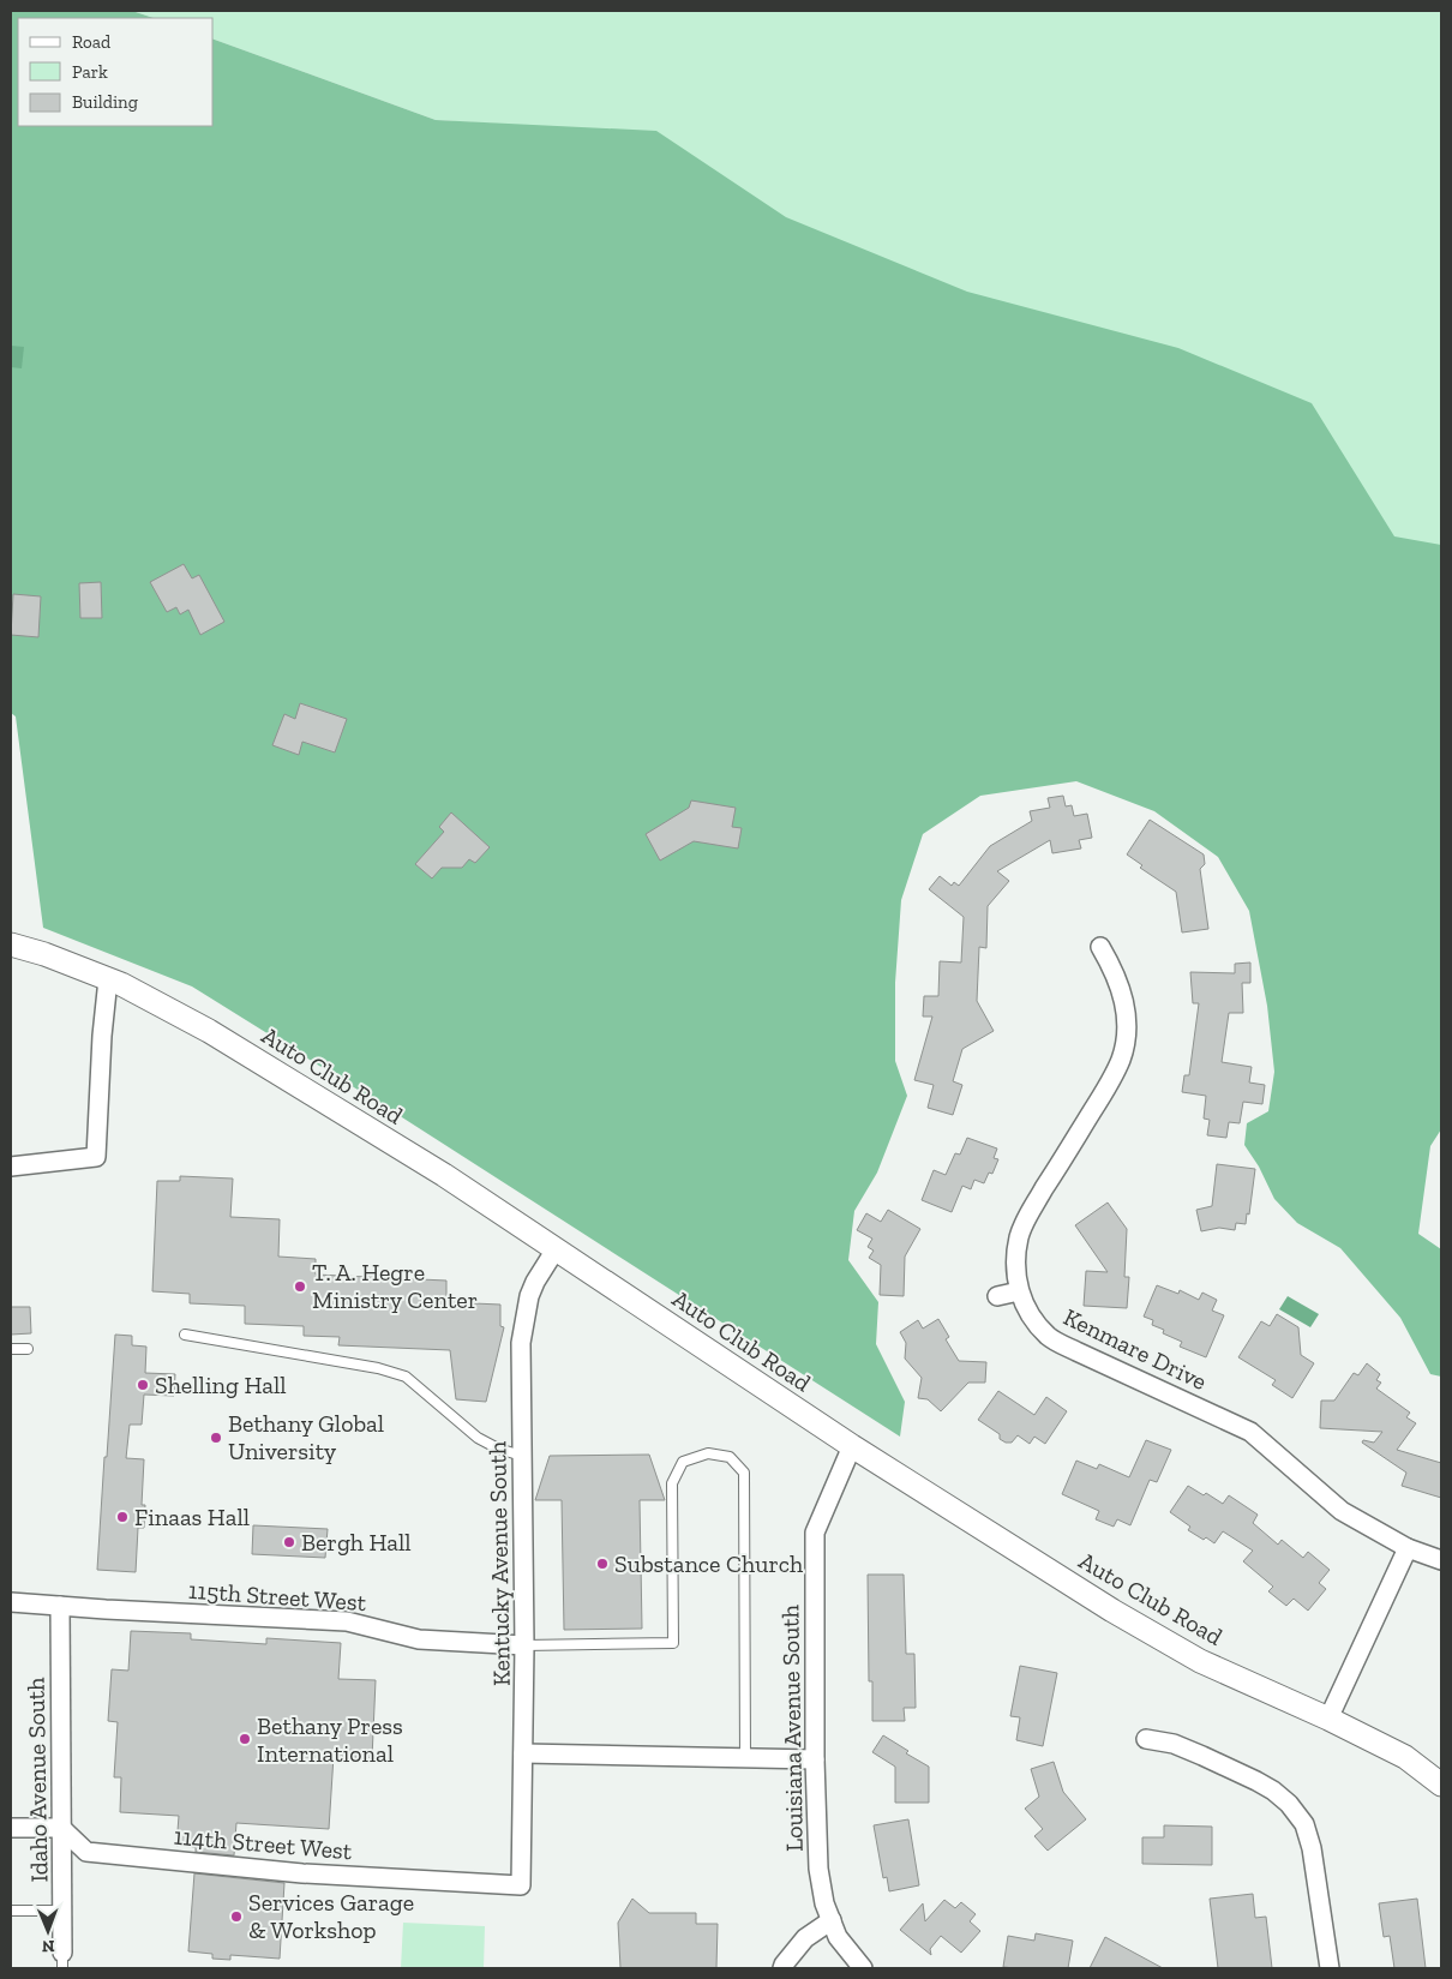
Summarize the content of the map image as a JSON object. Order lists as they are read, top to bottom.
{
  "streets": {
    "street": [
      "Auto Club Road",
      "Kenmare Drive",
      "Kentucky Avenue South",
      "115th Street West",
      "Louisiana Avenue South",
      "Idaho Avenue South",
      "114th Street West"
    ]
  },
  "crossings": [
    ["Auto Club Road", "Kentucky Avenue South"],
    ["Auto Club Road", "Louisiana Avenue South"],
    ["Kentucky Avenue South", "115th Street West"],
    ["Kentucky Avenue South", "114th Street West"],
    ["115th Street West", "Idaho Avenue South"],
    ["Idaho Avenue South", "114th Street West"]
  ],
  "places": [
    "T. A. Hegre Ministry Center",
    "Shelling Hall",
    "Bethany Global University",
    "Finaas Hall",
    "Bergh Hall",
    "Substance Church",
    "Bethany Press International",
    "Services Garage & Workshop"
  ],
  "legend": ["Road", "Park", "Building"],
  "north": "bottom"
}
